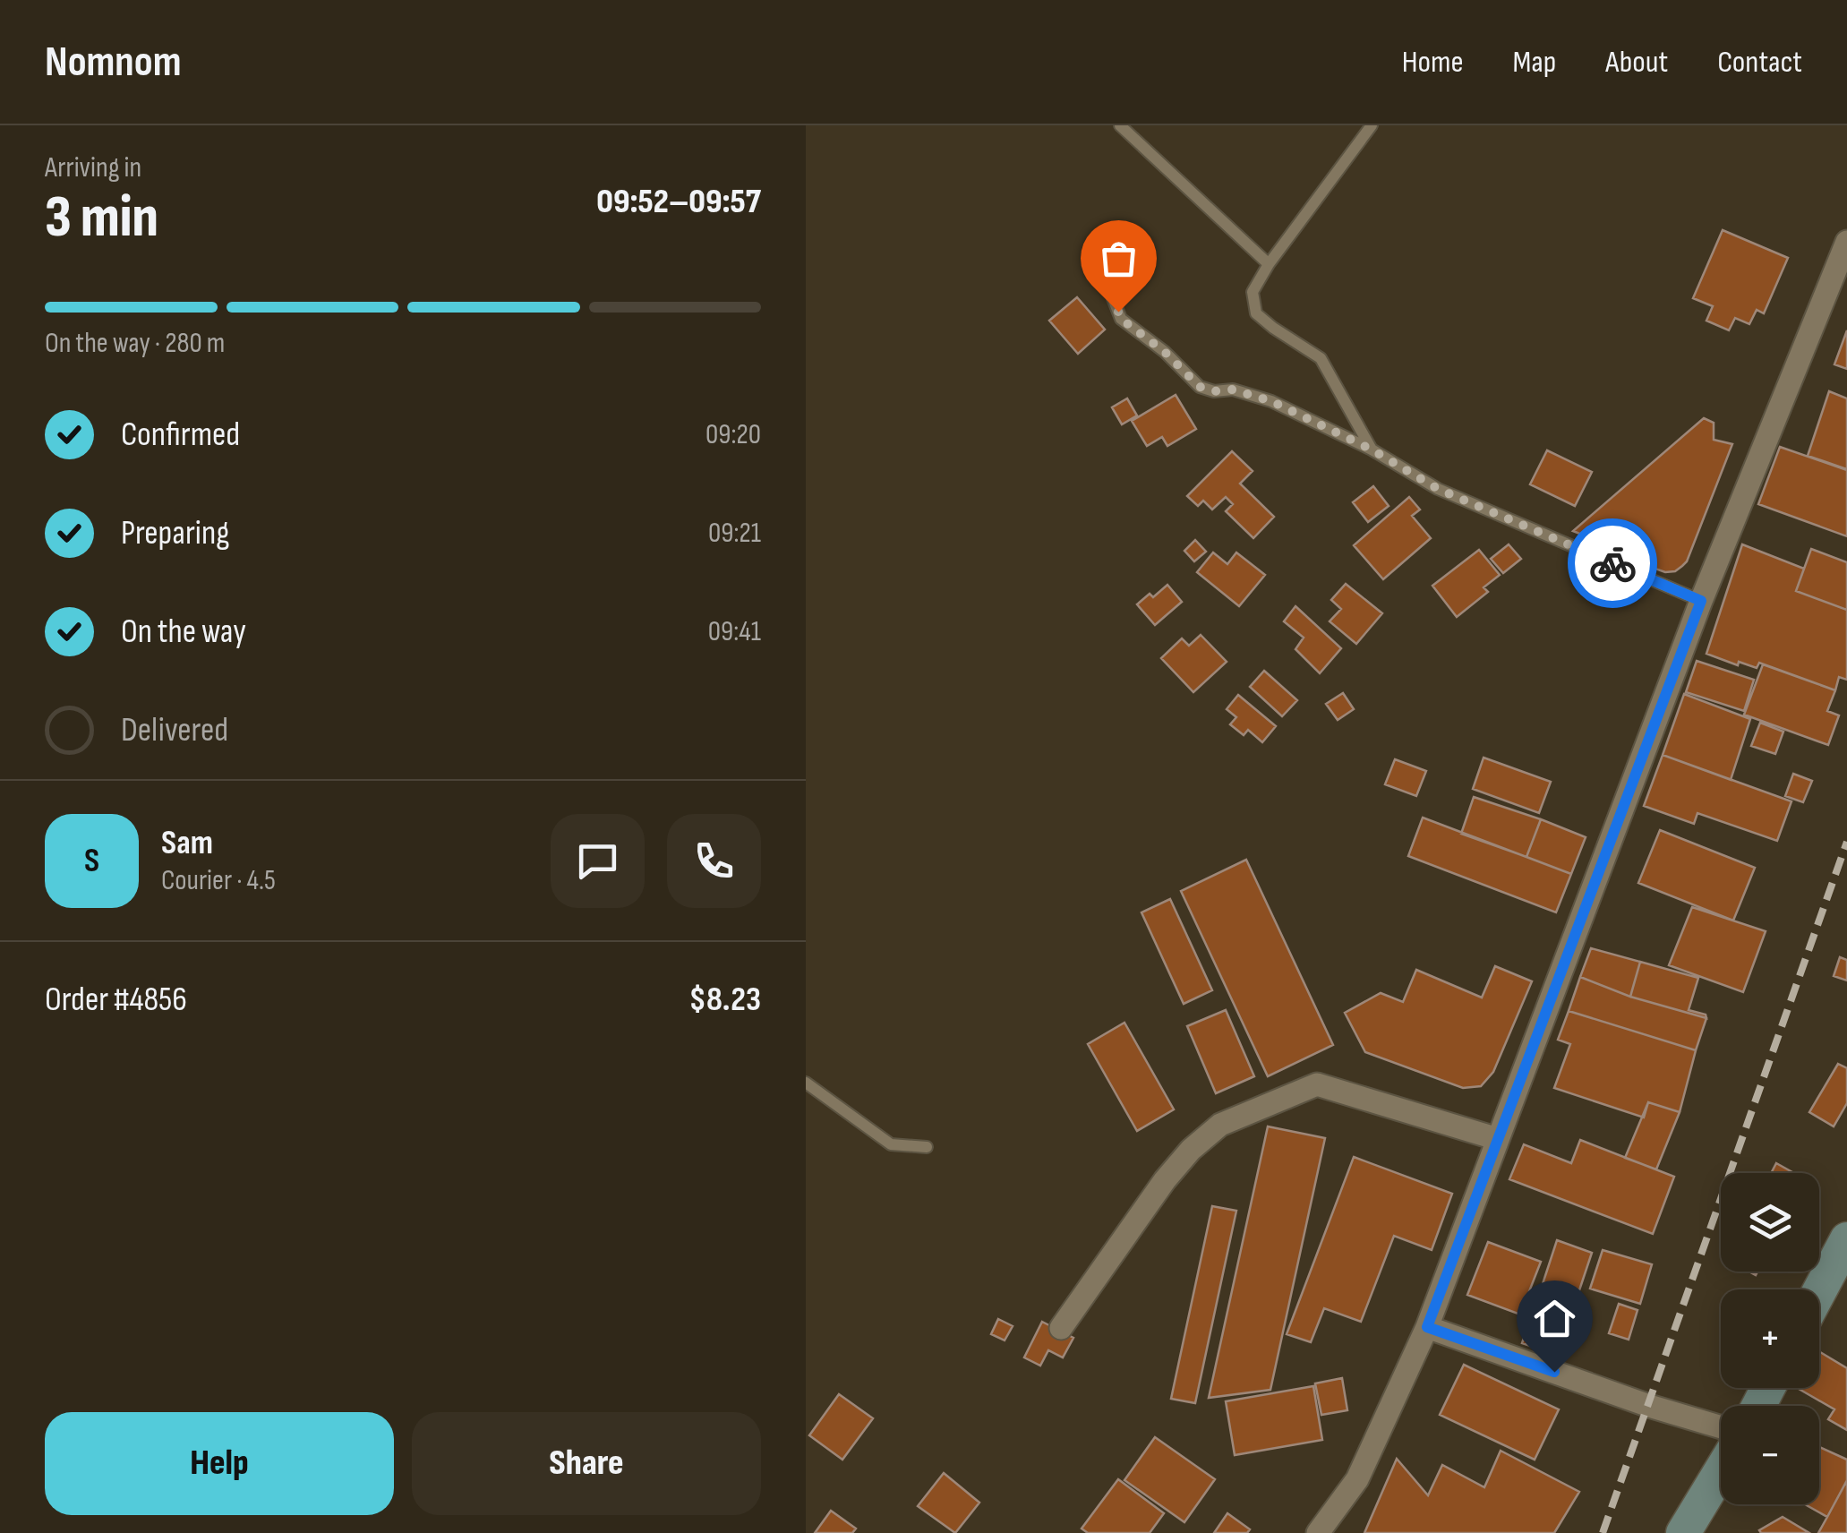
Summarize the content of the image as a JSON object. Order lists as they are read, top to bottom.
{
  "page": {
    "header": "Nomnom",
    "nav": [
      "Home",
      "Map",
      "About",
      "Contact"
    ],
    "heading": ["3 min", "Arriving in", "09:52–09:57"],
    "panel": [
      "Sam",
      "Courier · 4.5",
      "Order #4856",
      "$8.23"
    ],
    "bar": "On the way · 280 m",
    "list": [
      ["Confirmed", "09:20"],
      ["Preparing", "09:21"],
      ["On the way", "09:41"],
      "Delivered"
    ],
    "round": "S",
    "map_buttons": ["+", "−"],
    "buttons": ["Help", "Share"]
  }
}
